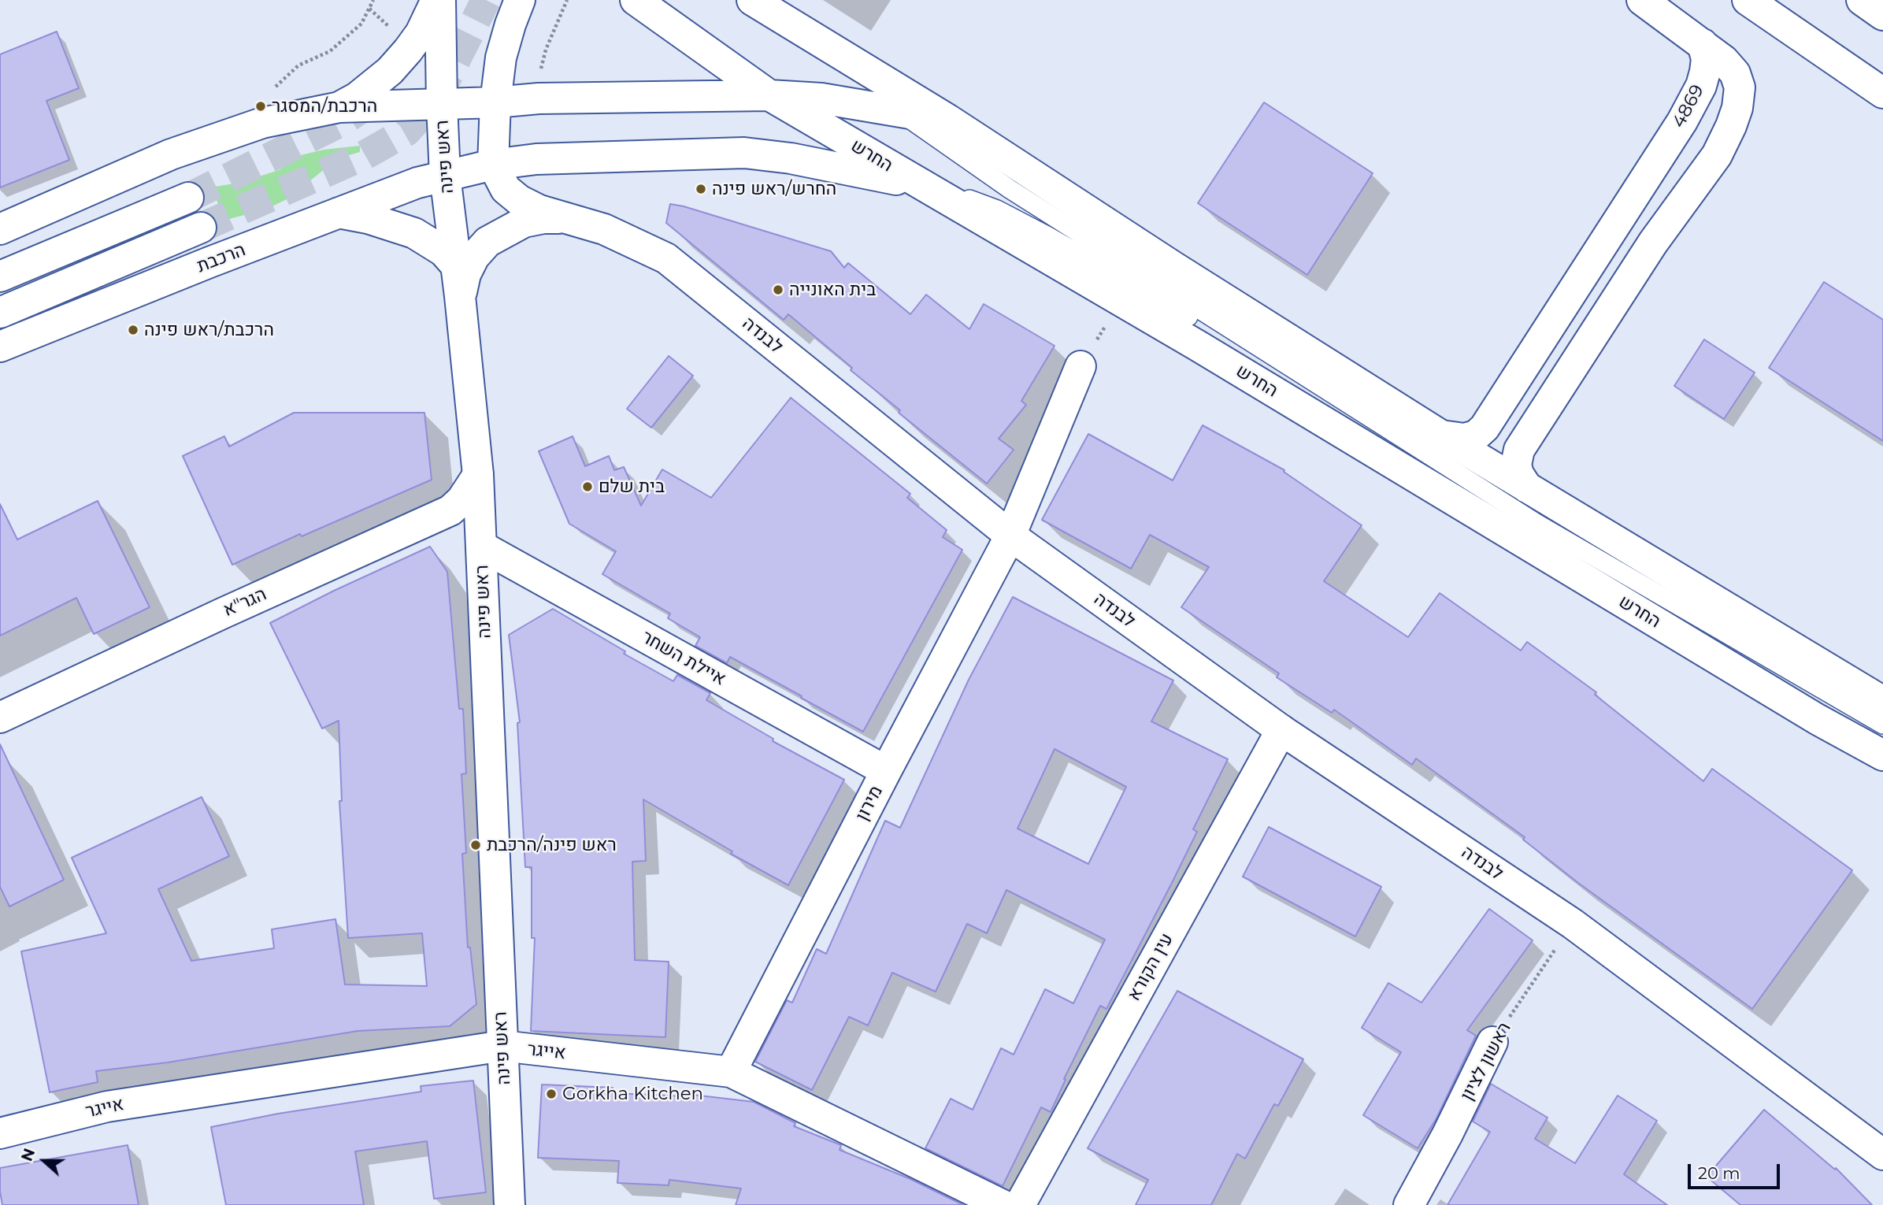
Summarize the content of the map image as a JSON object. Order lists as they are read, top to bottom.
{
  "streets": {
    "main road": [
      "4869",
      "החרש",
      "ראש פינה",
      "הרכבת",
      "לבנדה",
      "הגר\"א",
      "איילת השחר",
      "מירון",
      "עין הקורא",
      "אייגר",
      "ראשון לציון"
    ]
  },
  "crossings": [
    ["החרש", "הרכבת"],
    ["ראש פינה", "הרכבת"],
    ["ראש פינה", "הגר\"א"],
    ["ראש פינה", "איילת השחר"],
    ["ראש פינה", "אייגר"],
    ["הרכבת", "לבנדה"],
    ["לבנדה", "מירון"],
    ["לבנדה", "עין הקורא"],
    ["לבנדה", "ראשון לציון"],
    ["איילת השחר", "מירון"],
    ["מירון", "אייגר"]
  ],
  "places": [
    "הרכבת/המסגר",
    "החרש/ראש פינה",
    "בית האונייה",
    "הרכבת/ראש פינה",
    "בית שלם",
    "ראש פינה/הרכבת",
    "Gorkha Kitchen"
  ],
  "scale_bar": "20 m",
  "north": "left"
}
